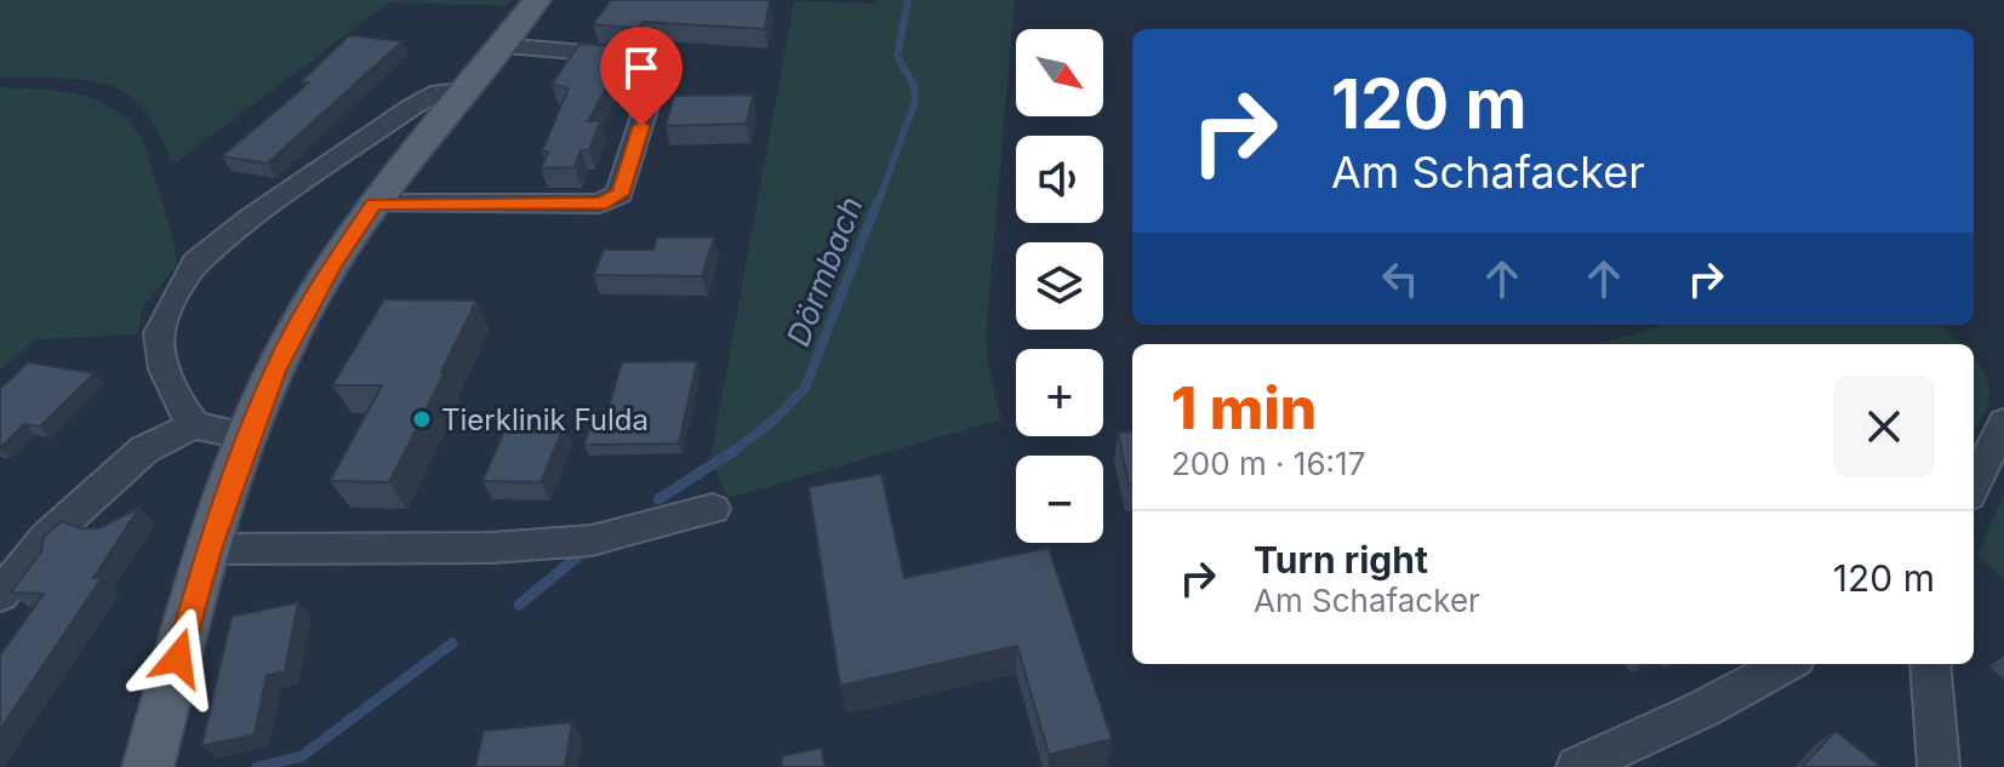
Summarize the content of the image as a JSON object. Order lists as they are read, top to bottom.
{
  "water": ["Dörmbach"],
  "places": ["Tierklinik Fulda"],
  "north": "bottom right",
  "page": {
    "map_buttons": ["+", "−"],
    "turn": ["120 m", "Am Schafacker"],
    "heading": ["1 min", "200 m · 16:17"],
    "list": [
      {
        "name": "Turn right",
        "note": "Am Schafacker",
        "value": "120 m"
      }
    ]
  }
}
